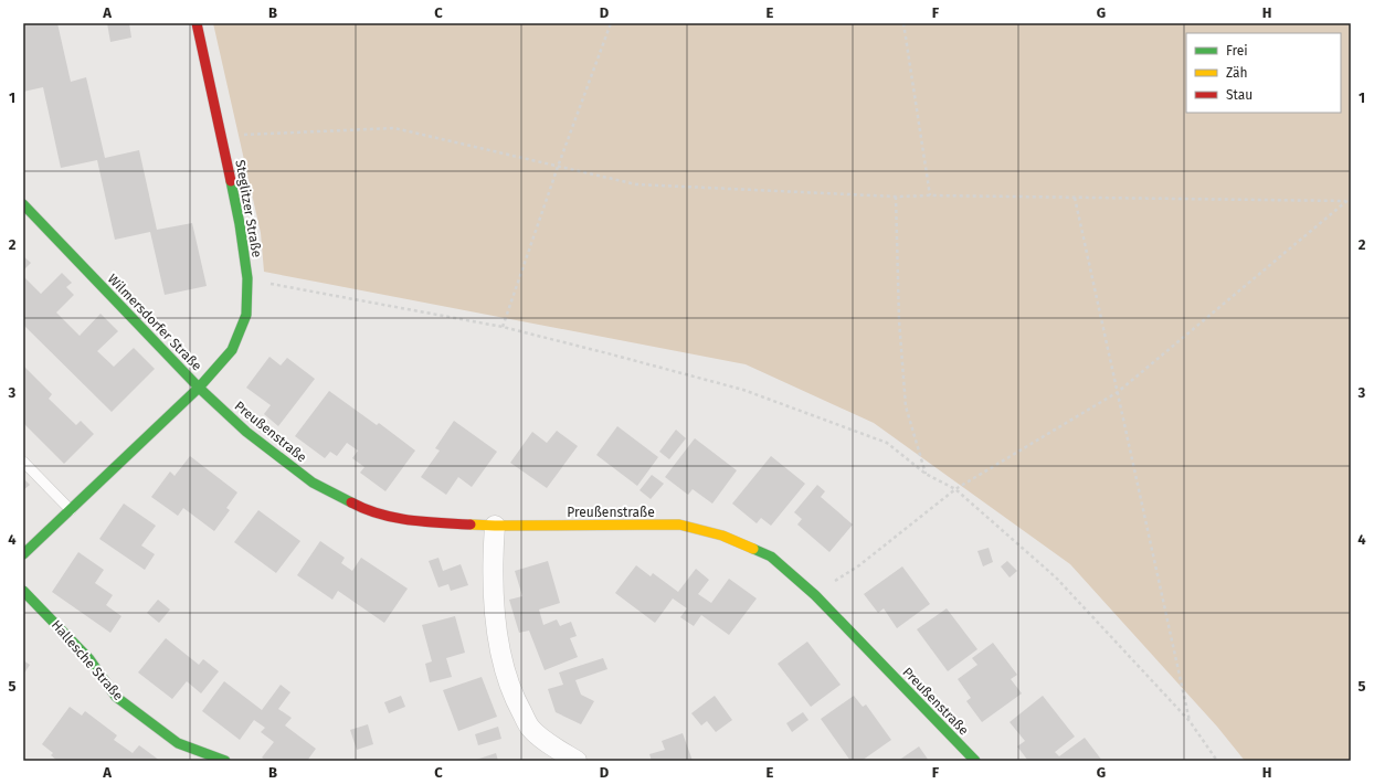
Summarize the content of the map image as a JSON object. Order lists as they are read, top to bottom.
{
  "streets": {
    "street": [
      "Steglitzer Straße",
      "Wilmersdorfer Straße",
      "Preußenstraße",
      "Hallesche Straße"
    ]
  },
  "crossings": [
    ["Steglitzer Straße", "Wilmersdorfer Straße"],
    ["Steglitzer Straße", "Preußenstraße"],
    ["Wilmersdorfer Straße", "Preußenstraße"]
  ],
  "legend": ["Frei", "Zäh", "Stau"],
  "grid": {
    "columns": [
      "A",
      "B",
      "C",
      "D",
      "E",
      "F",
      "G",
      "H"
    ],
    "rows": [
      "1",
      "2",
      "3",
      "4",
      "5"
    ]
  }
}
